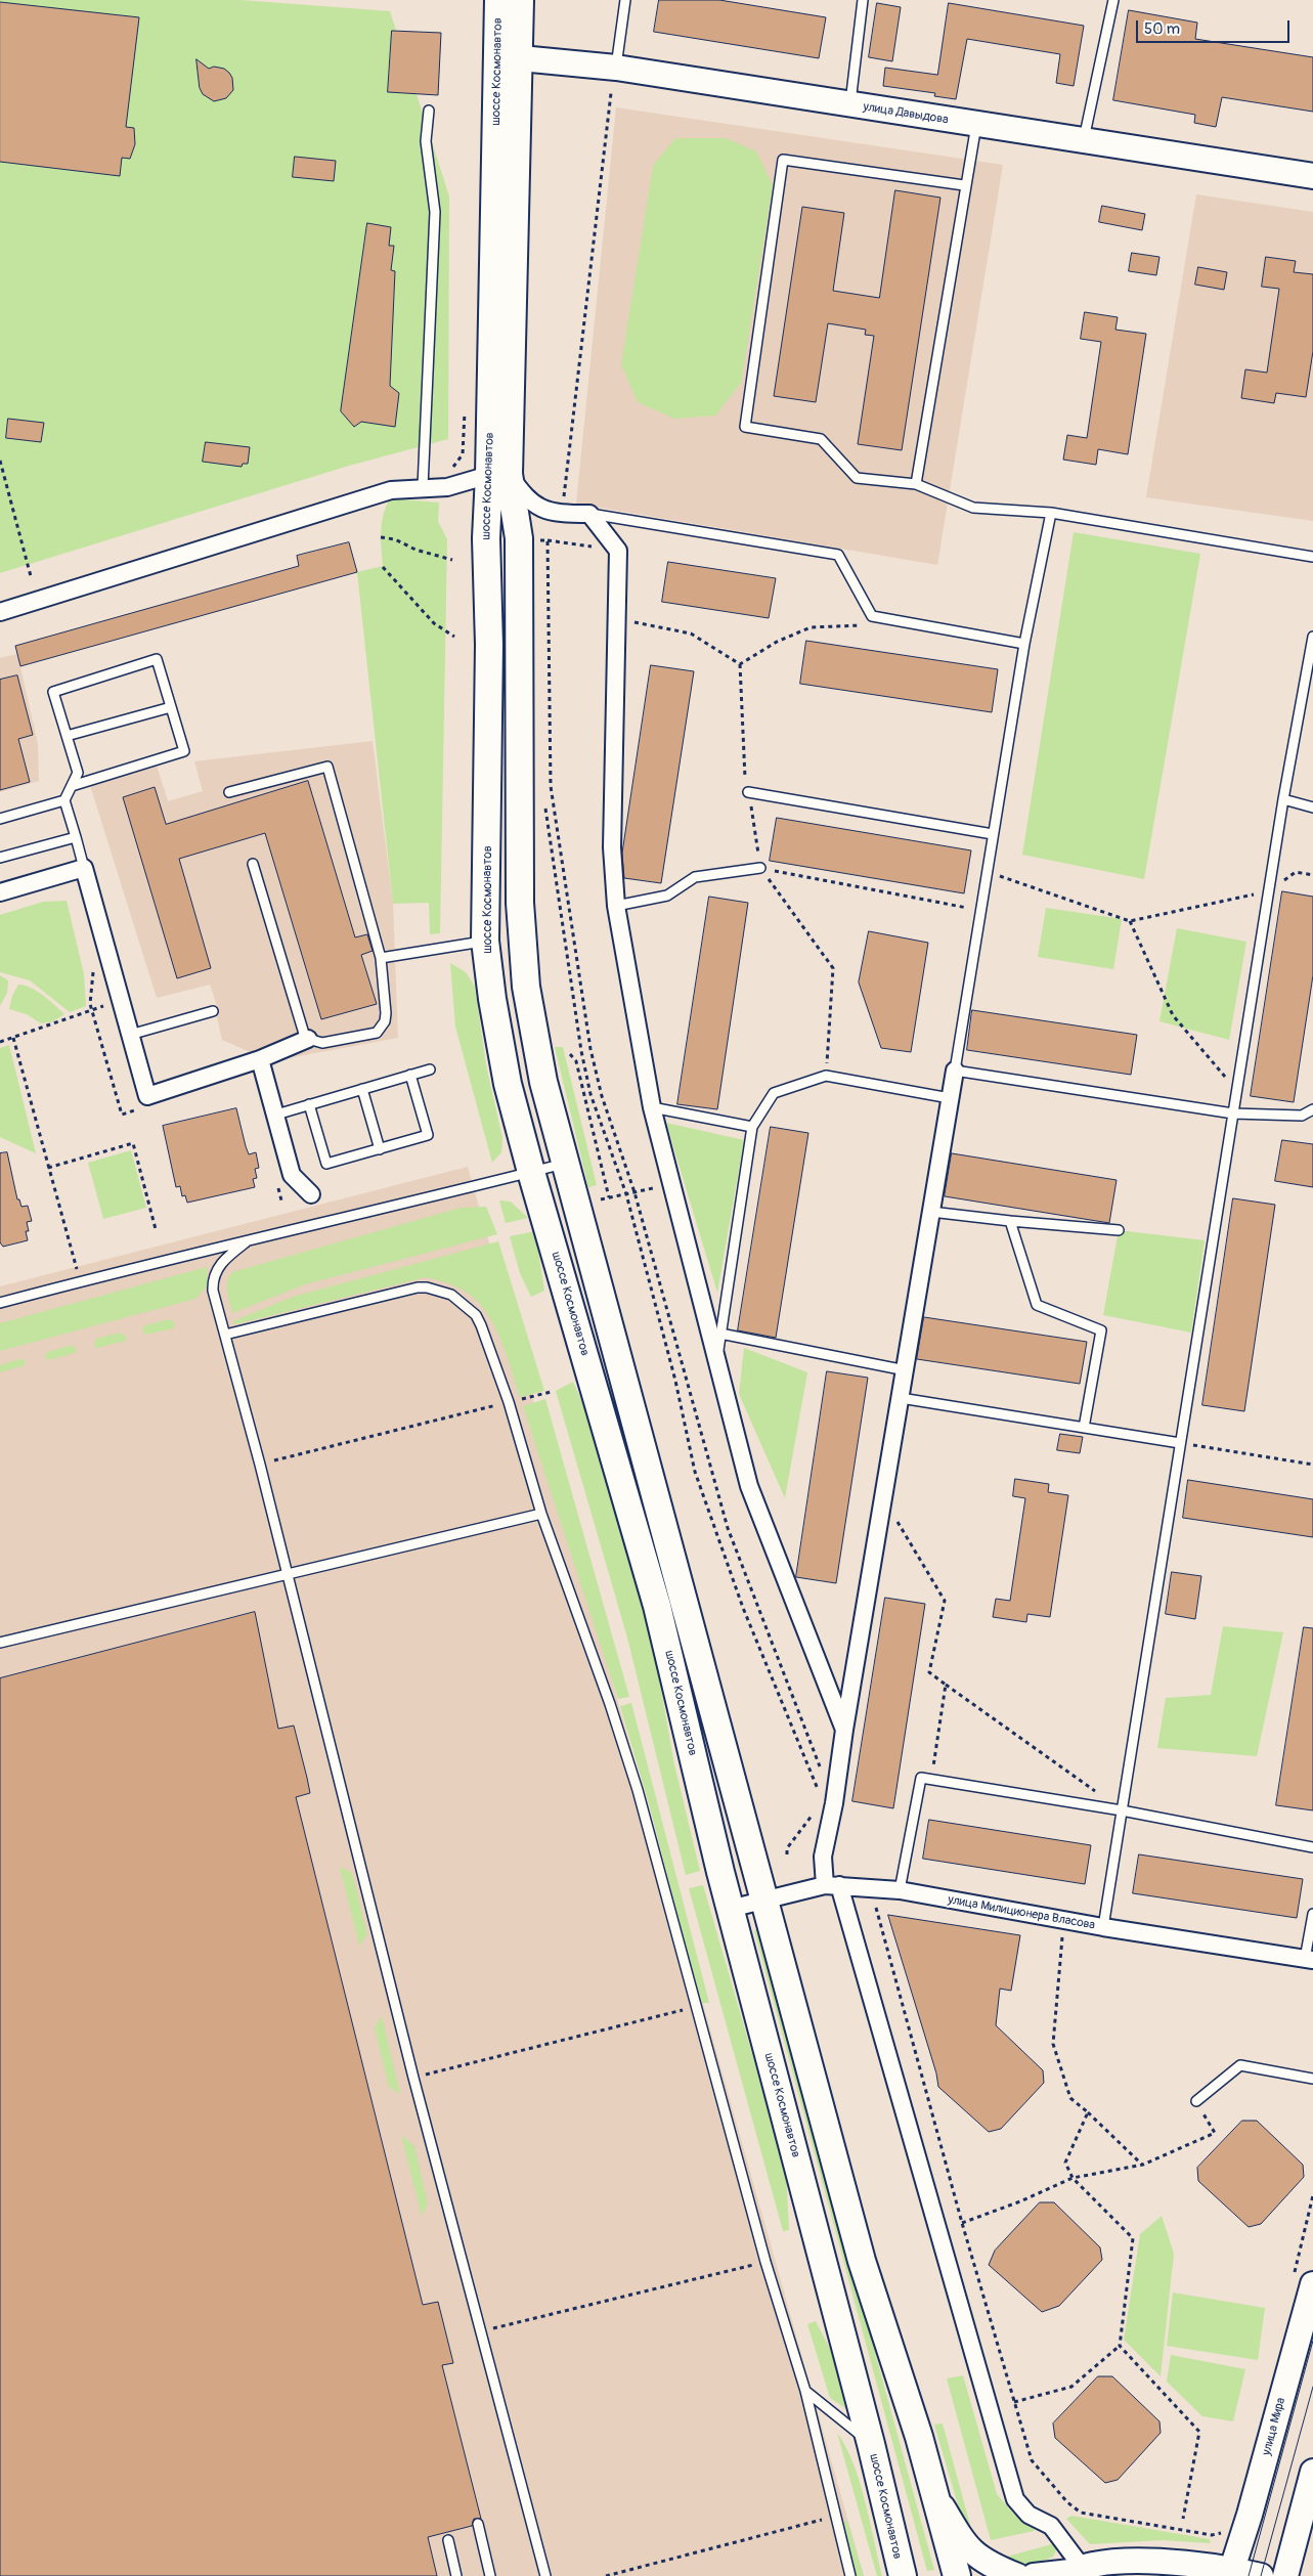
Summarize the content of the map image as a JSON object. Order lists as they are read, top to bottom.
{
  "streets": {
    "main road": ["шоссе Космонавтов"],
    "street": ["улица Давыдова", "улица Милиционера Власова", "улица Мира"]
  },
  "crossings": [
    ["шоссе Космонавтов", "улица Давыдова"],
    ["шоссе Космонавтов", "улица Милиционера Власова"]
  ],
  "scale_bar": "50 m"
}
